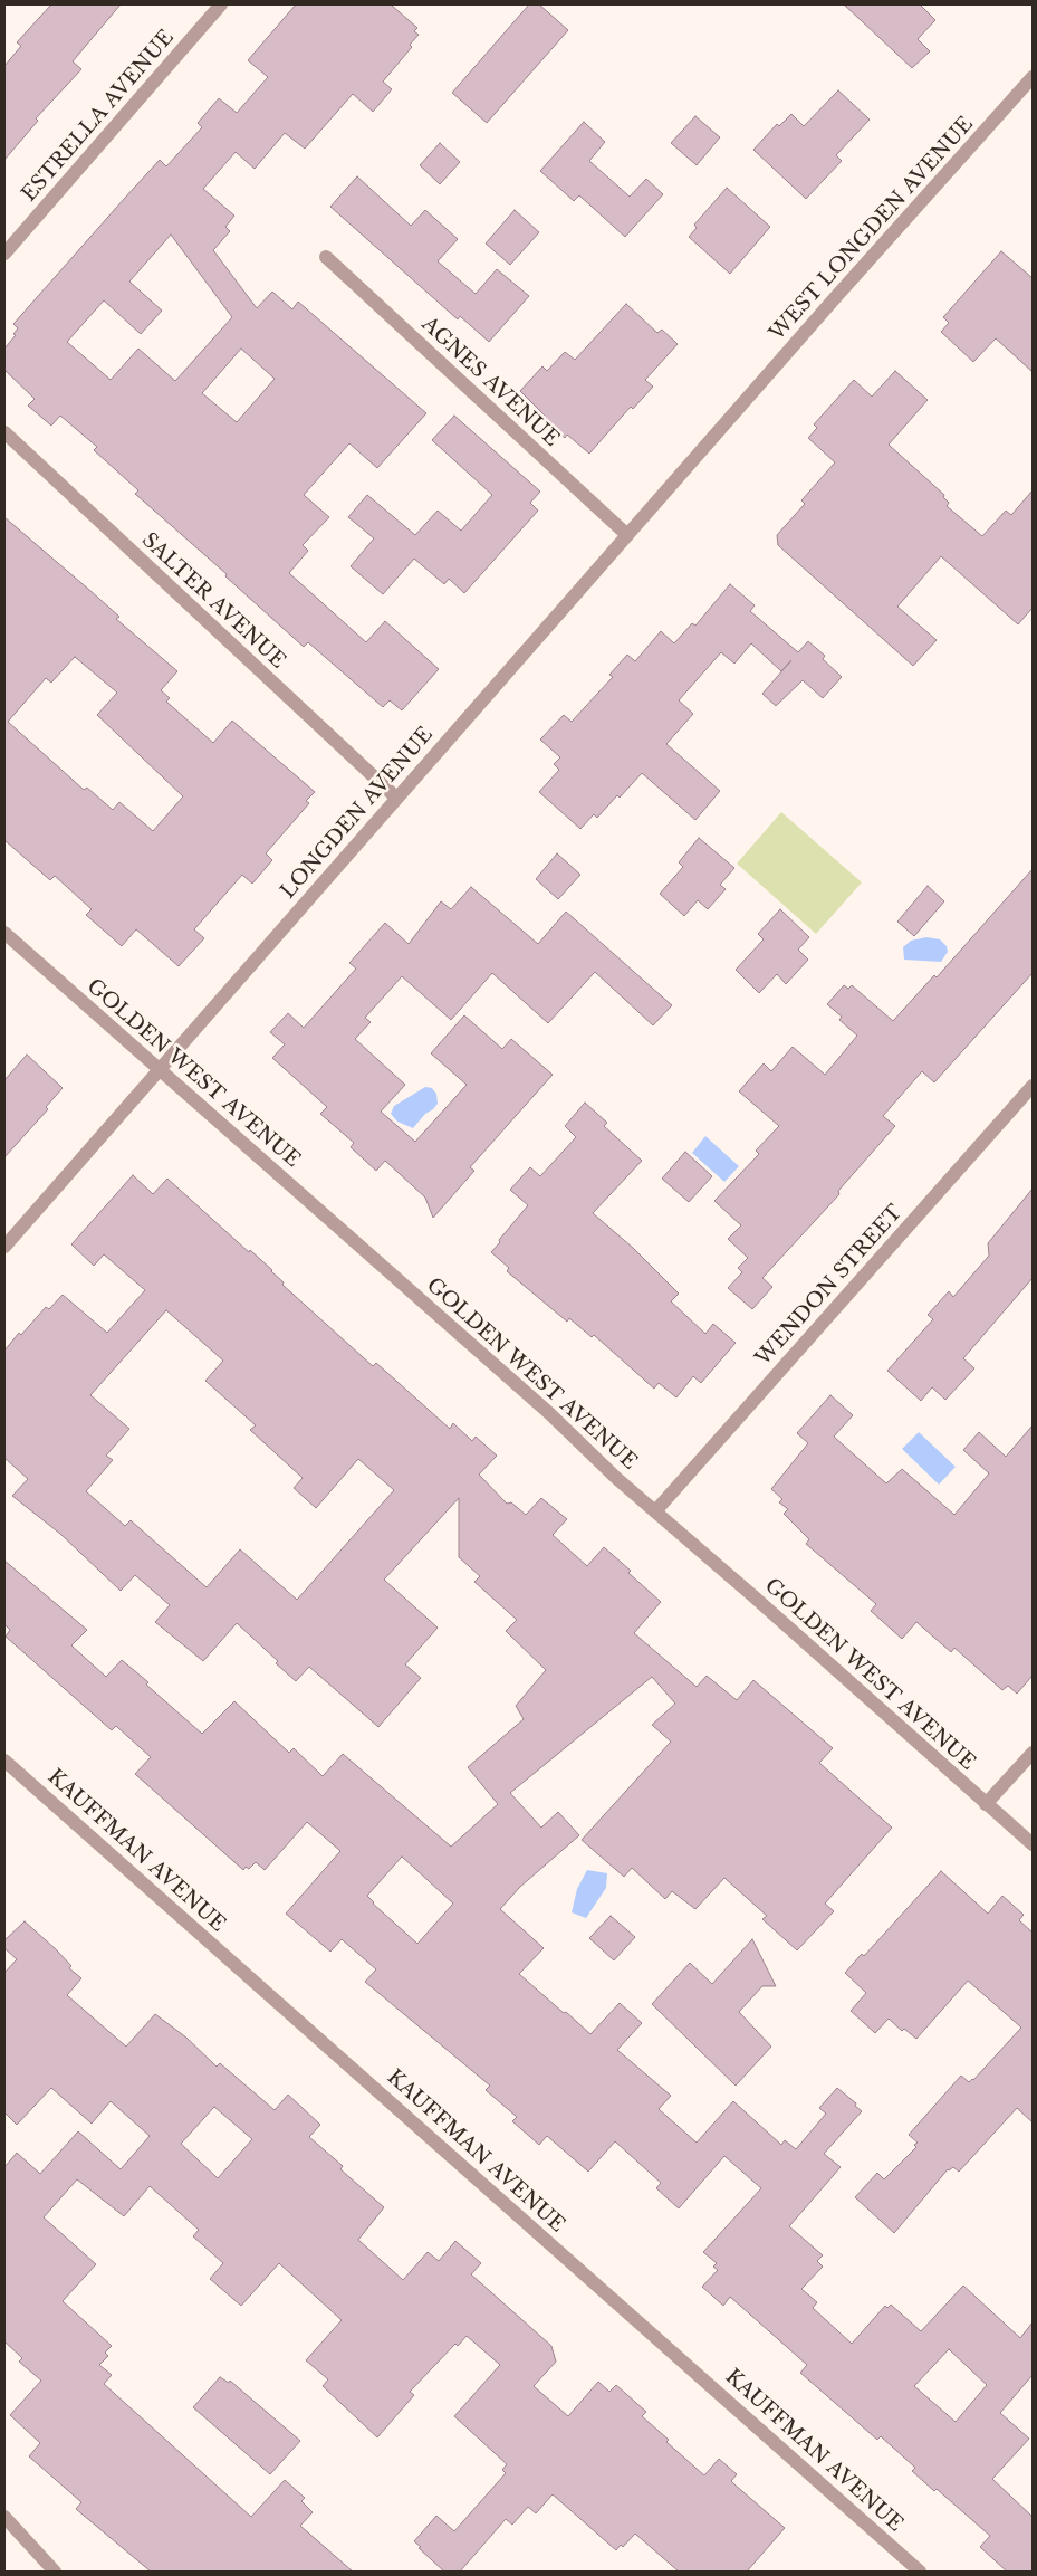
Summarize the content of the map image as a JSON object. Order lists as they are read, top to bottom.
{
  "streets": {
    "street": [
      "ESTRELLA AVENUE",
      "WEST LONGDEN AVENUE",
      "AGNES AVENUE",
      "SALTER AVENUE",
      "LONGDEN AVENUE",
      "GOLDEN WEST AVENUE",
      "WENDON STREET",
      "KAUFFMAN AVENUE"
    ]
  },
  "crossings": [
    ["WEST LONGDEN AVENUE", "LONGDEN AVENUE"],
    ["AGNES AVENUE", "LONGDEN AVENUE"],
    ["SALTER AVENUE", "LONGDEN AVENUE"],
    ["LONGDEN AVENUE", "GOLDEN WEST AVENUE"],
    ["GOLDEN WEST AVENUE", "WENDON STREET"]
  ]
}
